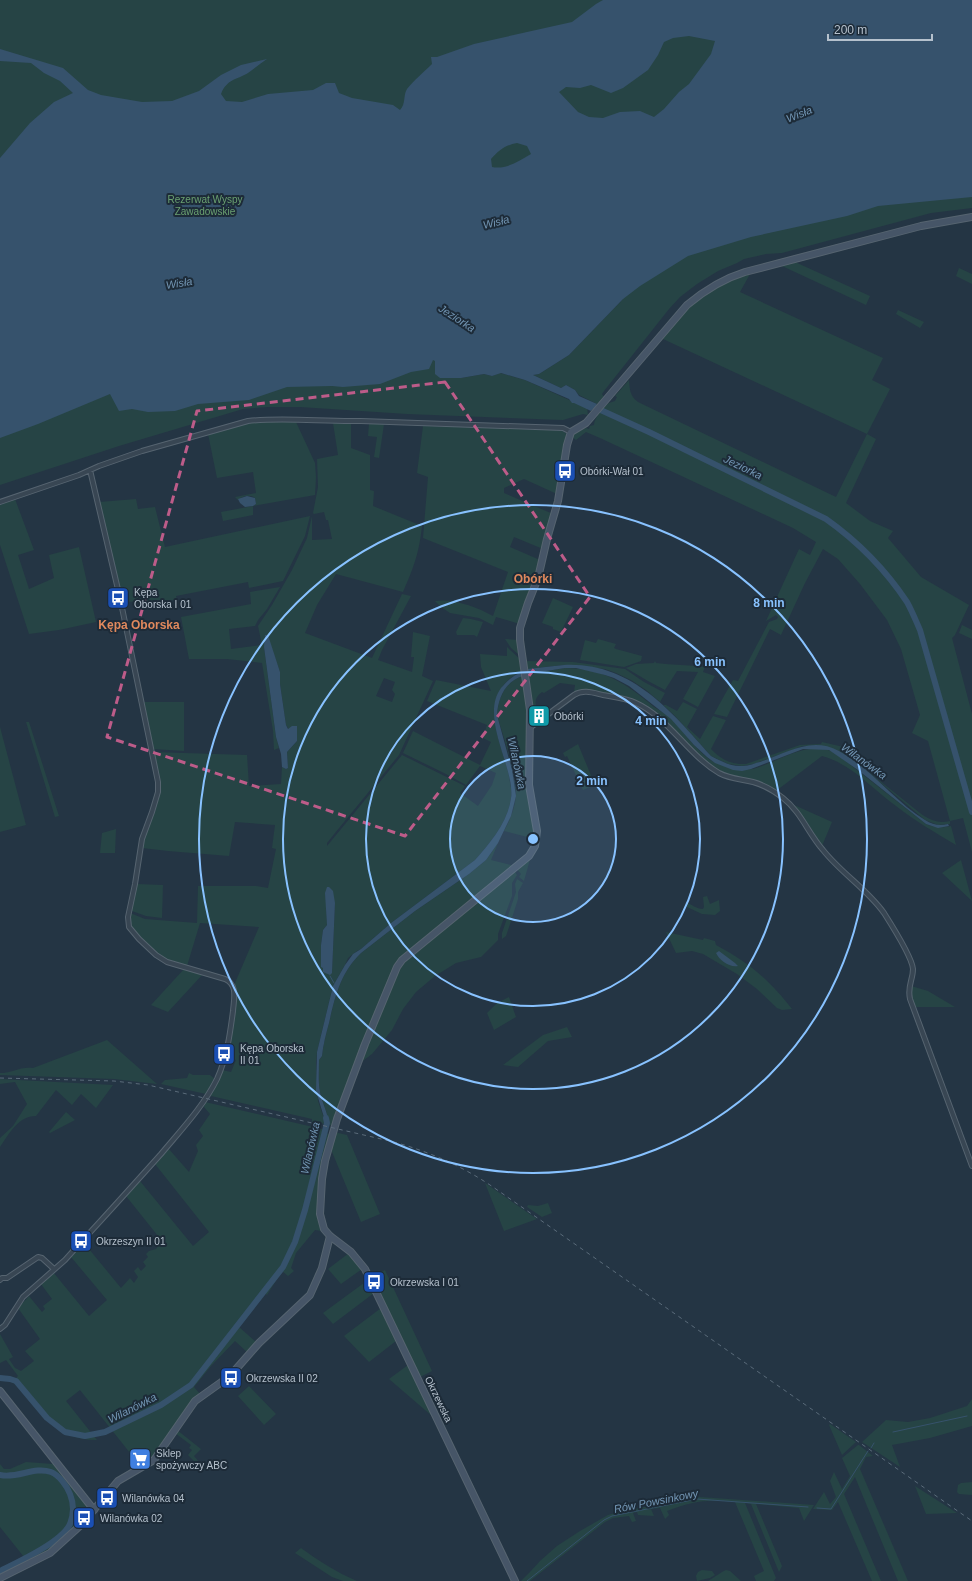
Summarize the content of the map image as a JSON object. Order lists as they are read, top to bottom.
{
  "streets": {
    "street": ["Okrzewska"]
  },
  "districts": ["Obórki", "Kępa Oborska"],
  "water": [
    "Wisła",
    "Jeziorka",
    "Wilanówka",
    "Rów Powsinkowy"
  ],
  "parks": ["Rezerwat Wyspy Zawadowskie"],
  "places": {
    "bus stop": [
      "Obórki-Wał 01",
      "Kępa Oborska I 01",
      "Kępa Oborska II 01",
      "Okrzeszyn II 01",
      "Okrzewska I 01",
      "Okrzewska II 02",
      "Wilanówka 04",
      "Wilanówka 02"
    ],
    "building": ["Obórki"],
    "supermarket": ["Sklep spożywczy ABC"]
  },
  "scale_bar": "200 m",
  "rings": [
    "8 min",
    "6 min",
    "4 min",
    "2 min"
  ]
}
